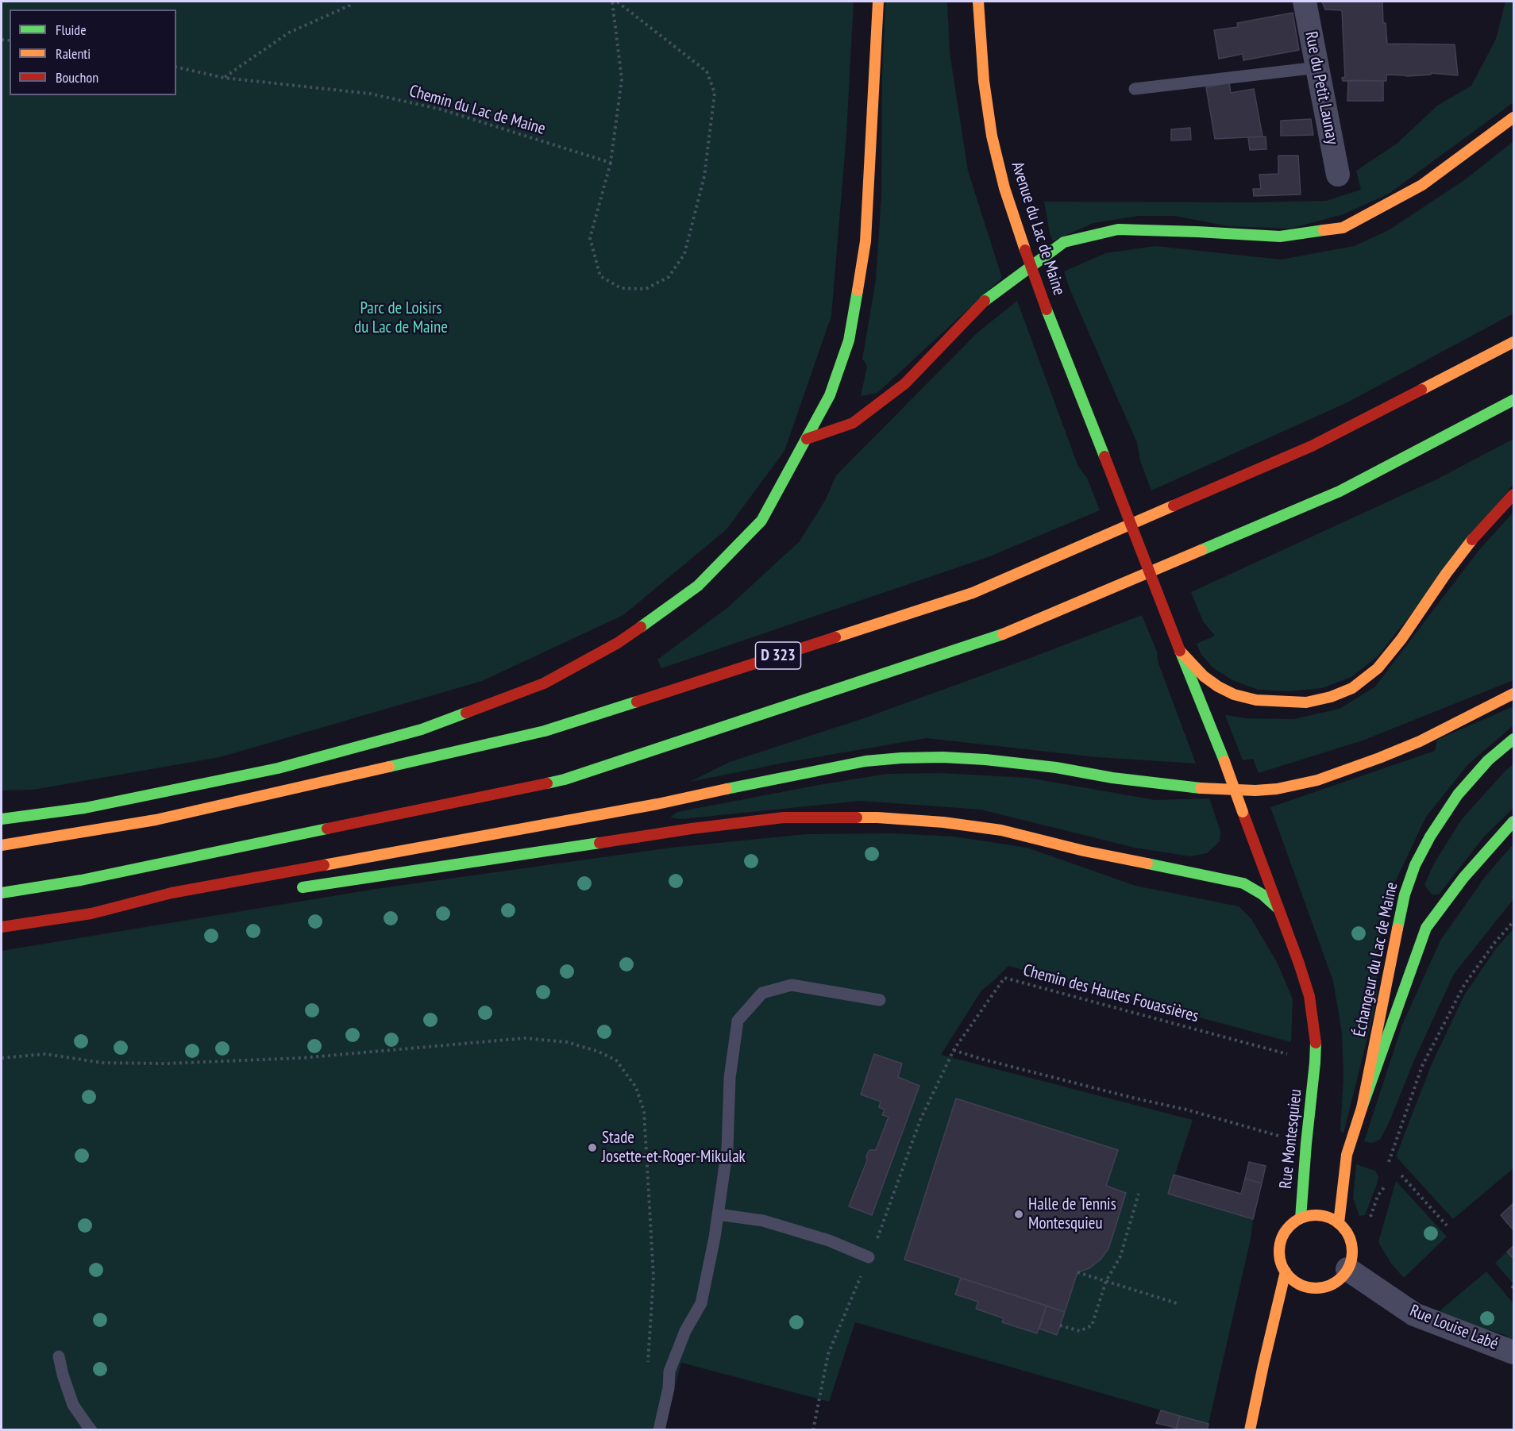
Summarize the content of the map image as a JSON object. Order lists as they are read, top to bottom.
{
  "streets": {
    "main road": [
      "Avenue du Lac de Maine",
      "D 323",
      "Échangeur du Lac de Maine",
      "Rue Montesquieu"
    ],
    "street": ["Rue du Petit Launay", "Rue Louise Labé"],
    "path": ["Chemin du Lac de Maine", "Chemin des Hautes Fouassières"]
  },
  "crossings": [
    ["Avenue du Lac de Maine", "Rue Montesquieu"],
    ["Rue Montesquieu", "Rue Louise Labé"]
  ],
  "parks": ["Parc de Loisirs du Lac de Maine"],
  "places": ["Stade Josette-et-Roger-Mikulak", "Halle de Tennis Montesquieu"],
  "legend": ["Fluide", "Ralenti", "Bouchon"]
}
